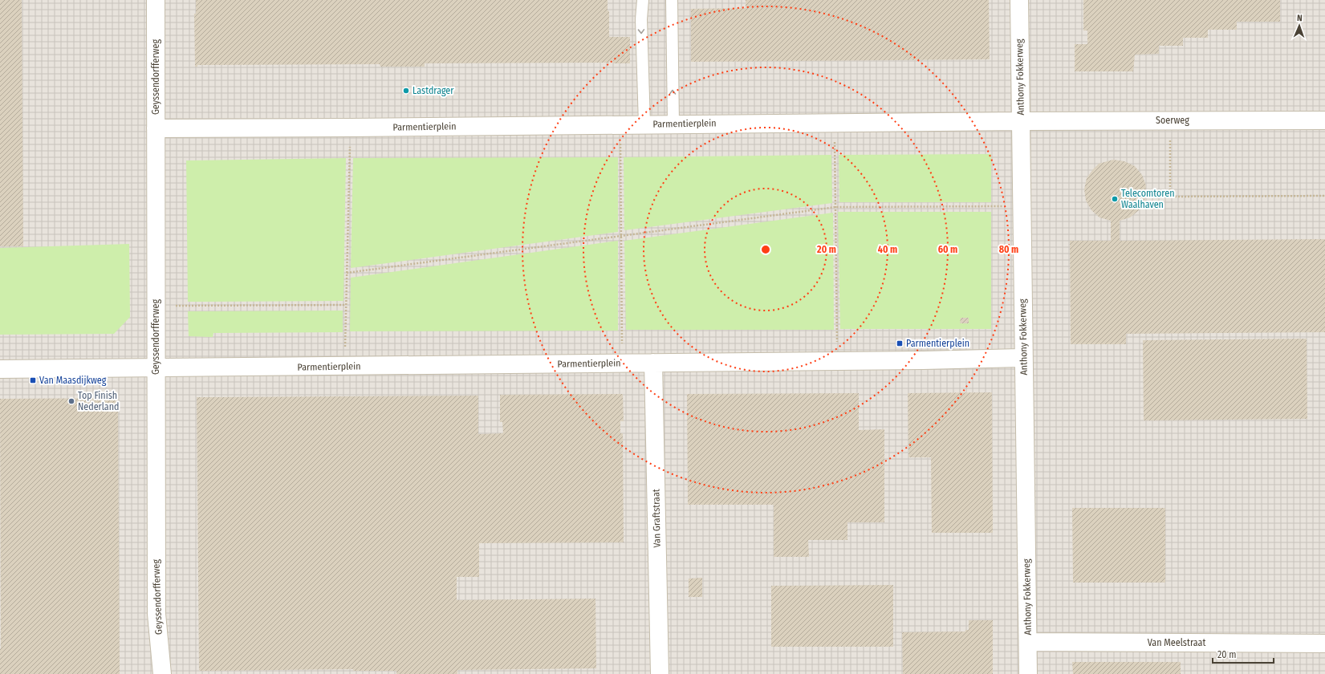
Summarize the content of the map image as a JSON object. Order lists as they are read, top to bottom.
{
  "streets": {
    "street": [
      "Geyssendorfferweg",
      "Anthony Fokkerweg",
      "Soerweg",
      "Parmentierplein",
      "Van Graftstraat",
      "Van Meelstraat"
    ]
  },
  "crossings": [
    ["Geyssendorfferweg", "Parmentierplein"],
    ["Anthony Fokkerweg", "Soerweg"],
    ["Anthony Fokkerweg", "Parmentierplein"],
    ["Anthony Fokkerweg", "Van Meelstraat"],
    ["Soerweg", "Parmentierplein"],
    ["Parmentierplein", "Van Graftstraat"]
  ],
  "places": {
    "other": ["Lastdrager", "Telecomtoren Waalhaven", "Top Finish Nederland"],
    "transit": ["Parmentierplein", "Van Maasdijkweg"]
  },
  "scale_bar": "20 m",
  "north": "top",
  "rings": [
    "20 m",
    "40 m",
    "60 m",
    "80 m"
  ]
}
